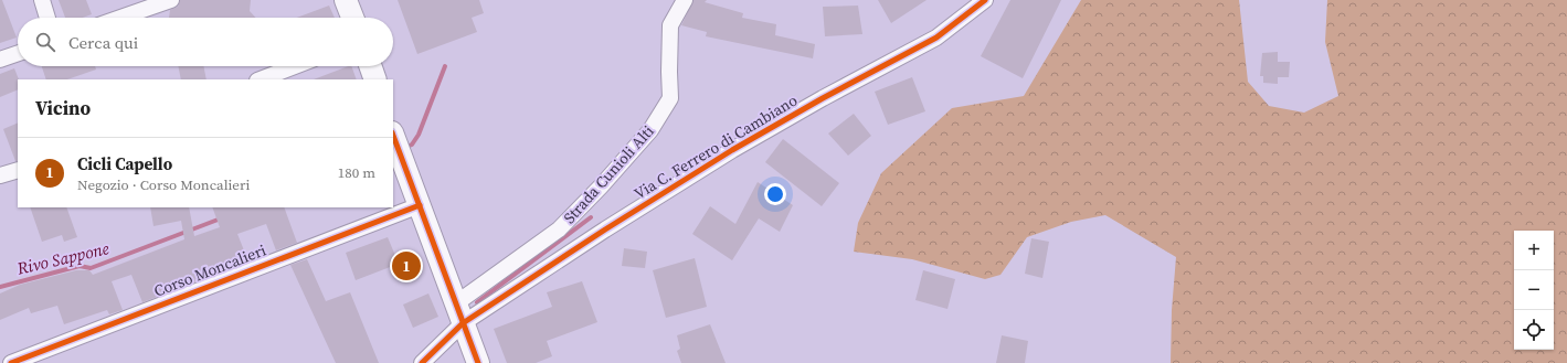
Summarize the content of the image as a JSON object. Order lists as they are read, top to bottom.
{
  "streets": {
    "street": ["Via C. Ferrero di Cambiano", "Strada Cunioli Alti", "Corso Moncalieri"]
  },
  "crossings": [
    ["Via C. Ferrero di Cambiano", "Strada Cunioli Alti"]
  ],
  "water": ["Rivo Sappone"],
  "page": {
    "search": "Cerca qui",
    "heading": "Vicino",
    "list": [
      {
        "mark": "1",
        "name": "Cicli Capello",
        "note": "Negozio · Corso Moncalieri",
        "value": "180 m"
      }
    ],
    "map_buttons": ["+", "−"],
    "pins": "1"
  }
}
